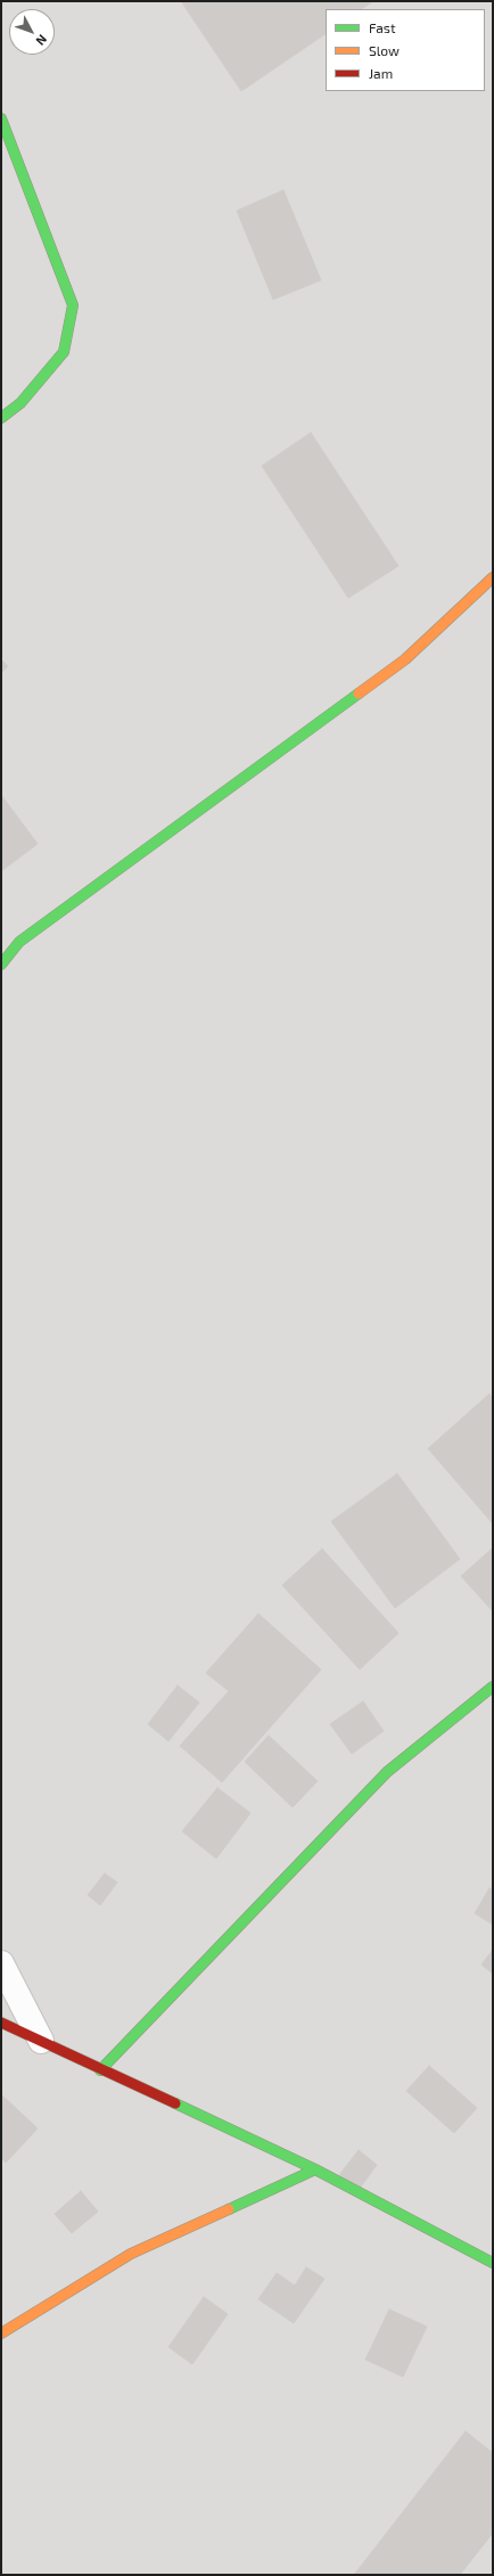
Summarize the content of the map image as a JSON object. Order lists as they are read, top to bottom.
{
  "legend": ["Fast", "Slow", "Jam"],
  "north": "bottom right"
}
